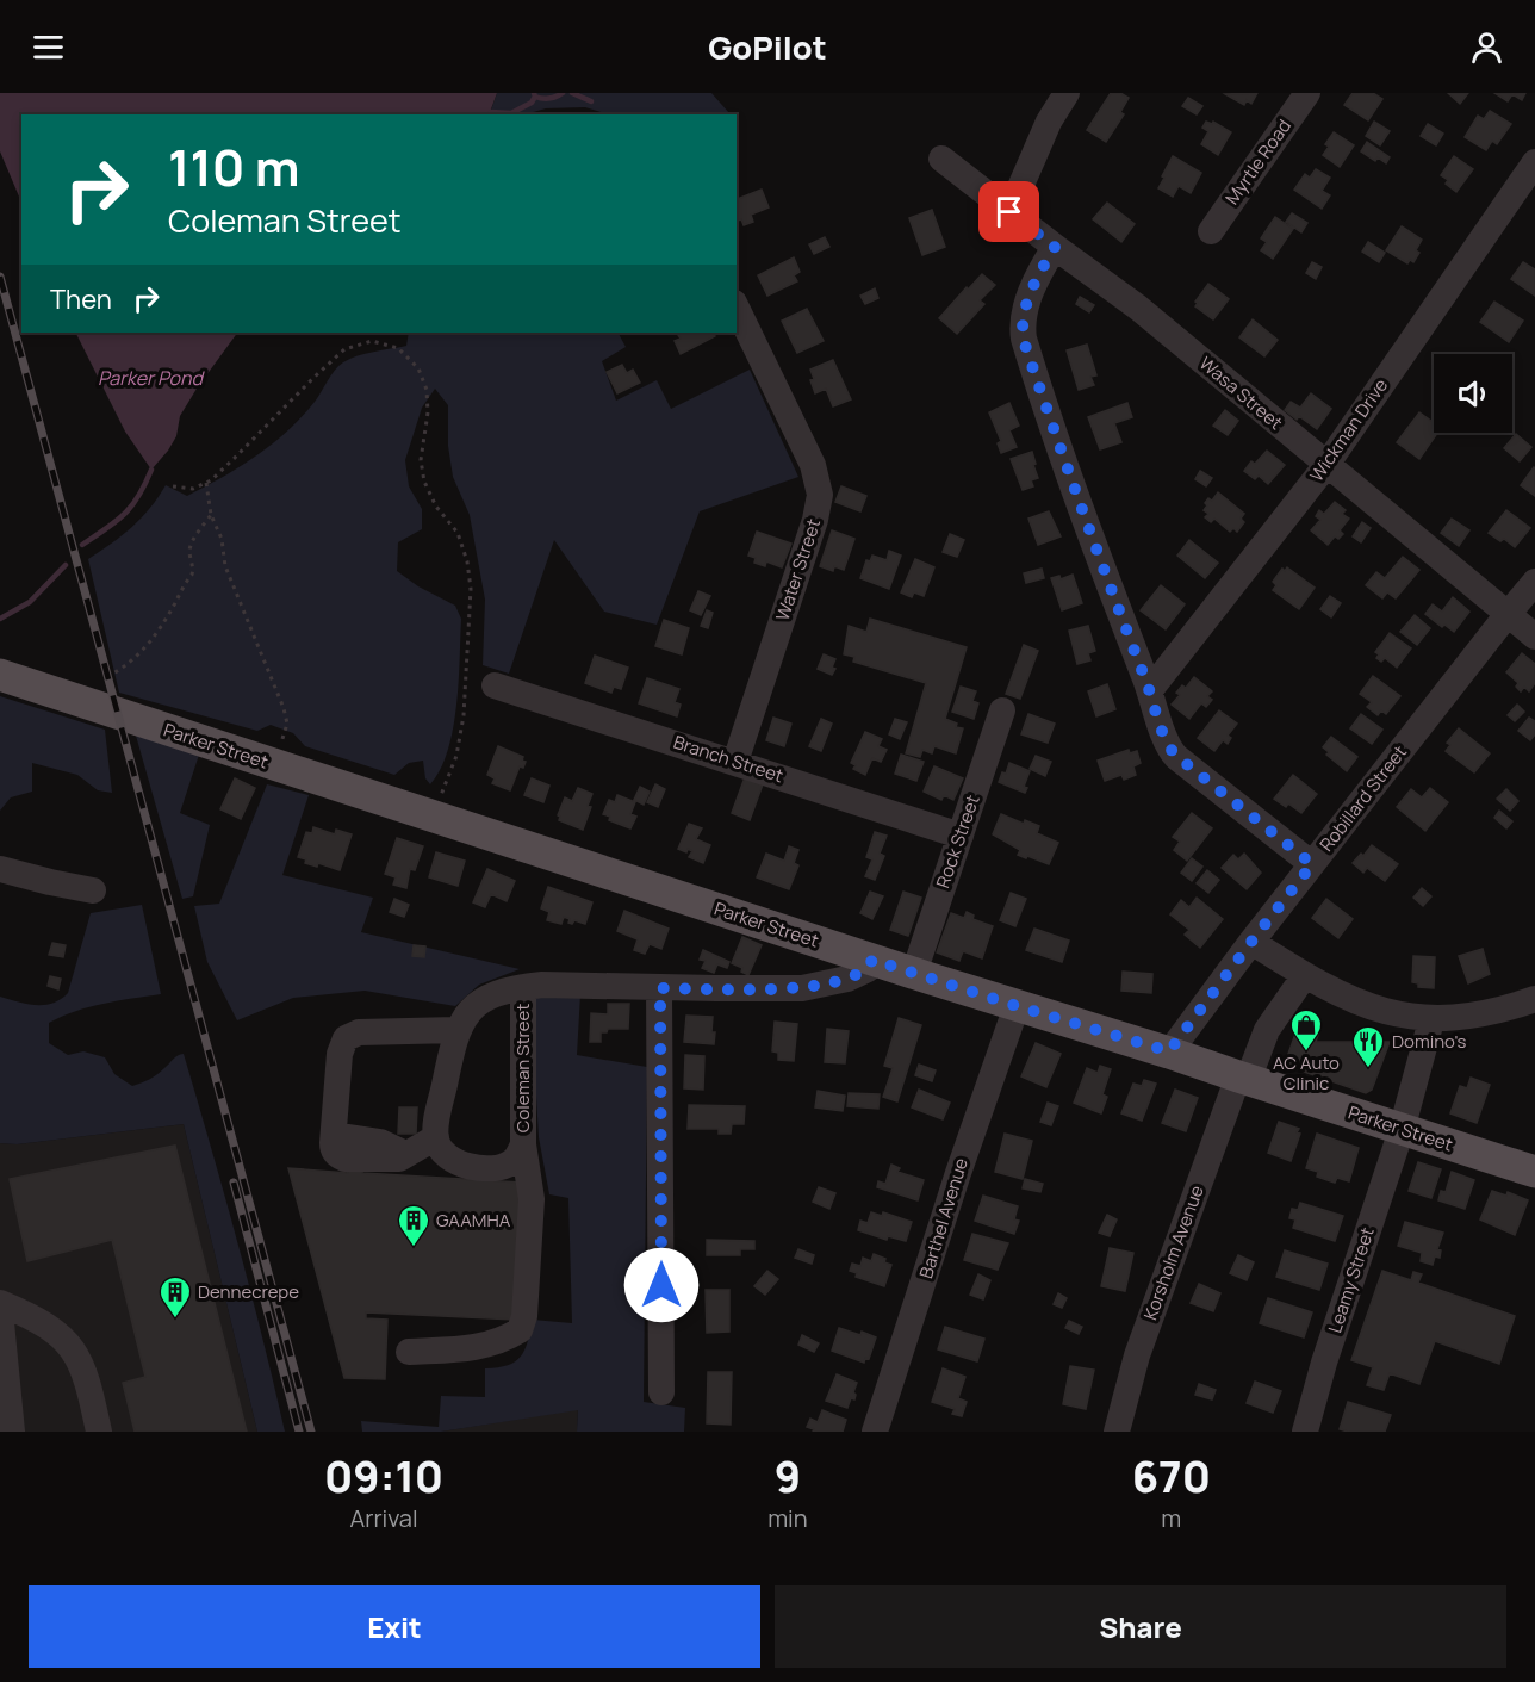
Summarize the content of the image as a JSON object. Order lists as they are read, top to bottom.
{
  "streets": {
    "main road": ["Parker Street"],
    "street": [
      "Myrtle Road",
      "Wasa Street",
      "Wickman Drive",
      "Water Street",
      "Branch Street",
      "Robillard Street",
      "Rock Street",
      "Coleman Street",
      "Barthel Avenue",
      "Korsholm Avenue",
      "Leamy Street"
    ]
  },
  "crossings": [
    ["Wasa Street", "Wickman Drive"],
    ["Wasa Street", "Robillard Street"],
    ["Water Street", "Branch Street"],
    ["Parker Street", "Robillard Street"],
    ["Parker Street", "Rock Street"],
    ["Parker Street", "Coleman Street"],
    ["Parker Street", "Barthel Avenue"],
    ["Parker Street", "Korsholm Avenue"],
    ["Parker Street", "Leamy Street"],
    ["Branch Street", "Rock Street"]
  ],
  "water": ["Parker Pond"],
  "places": {
    "shop": ["AC Auto Clinic"],
    "restaurant": ["Domino's"],
    "building": ["GAAMHA", "Dennecrepe"]
  },
  "page": {
    "header": "GoPilot",
    "turn": ["110 m", "Coleman Street"],
    "then": "Then",
    "eta": [
      "09:10",
      "Arrival",
      "9",
      "min",
      "670",
      "m"
    ],
    "buttons": ["Exit", "Share"]
  }
}
